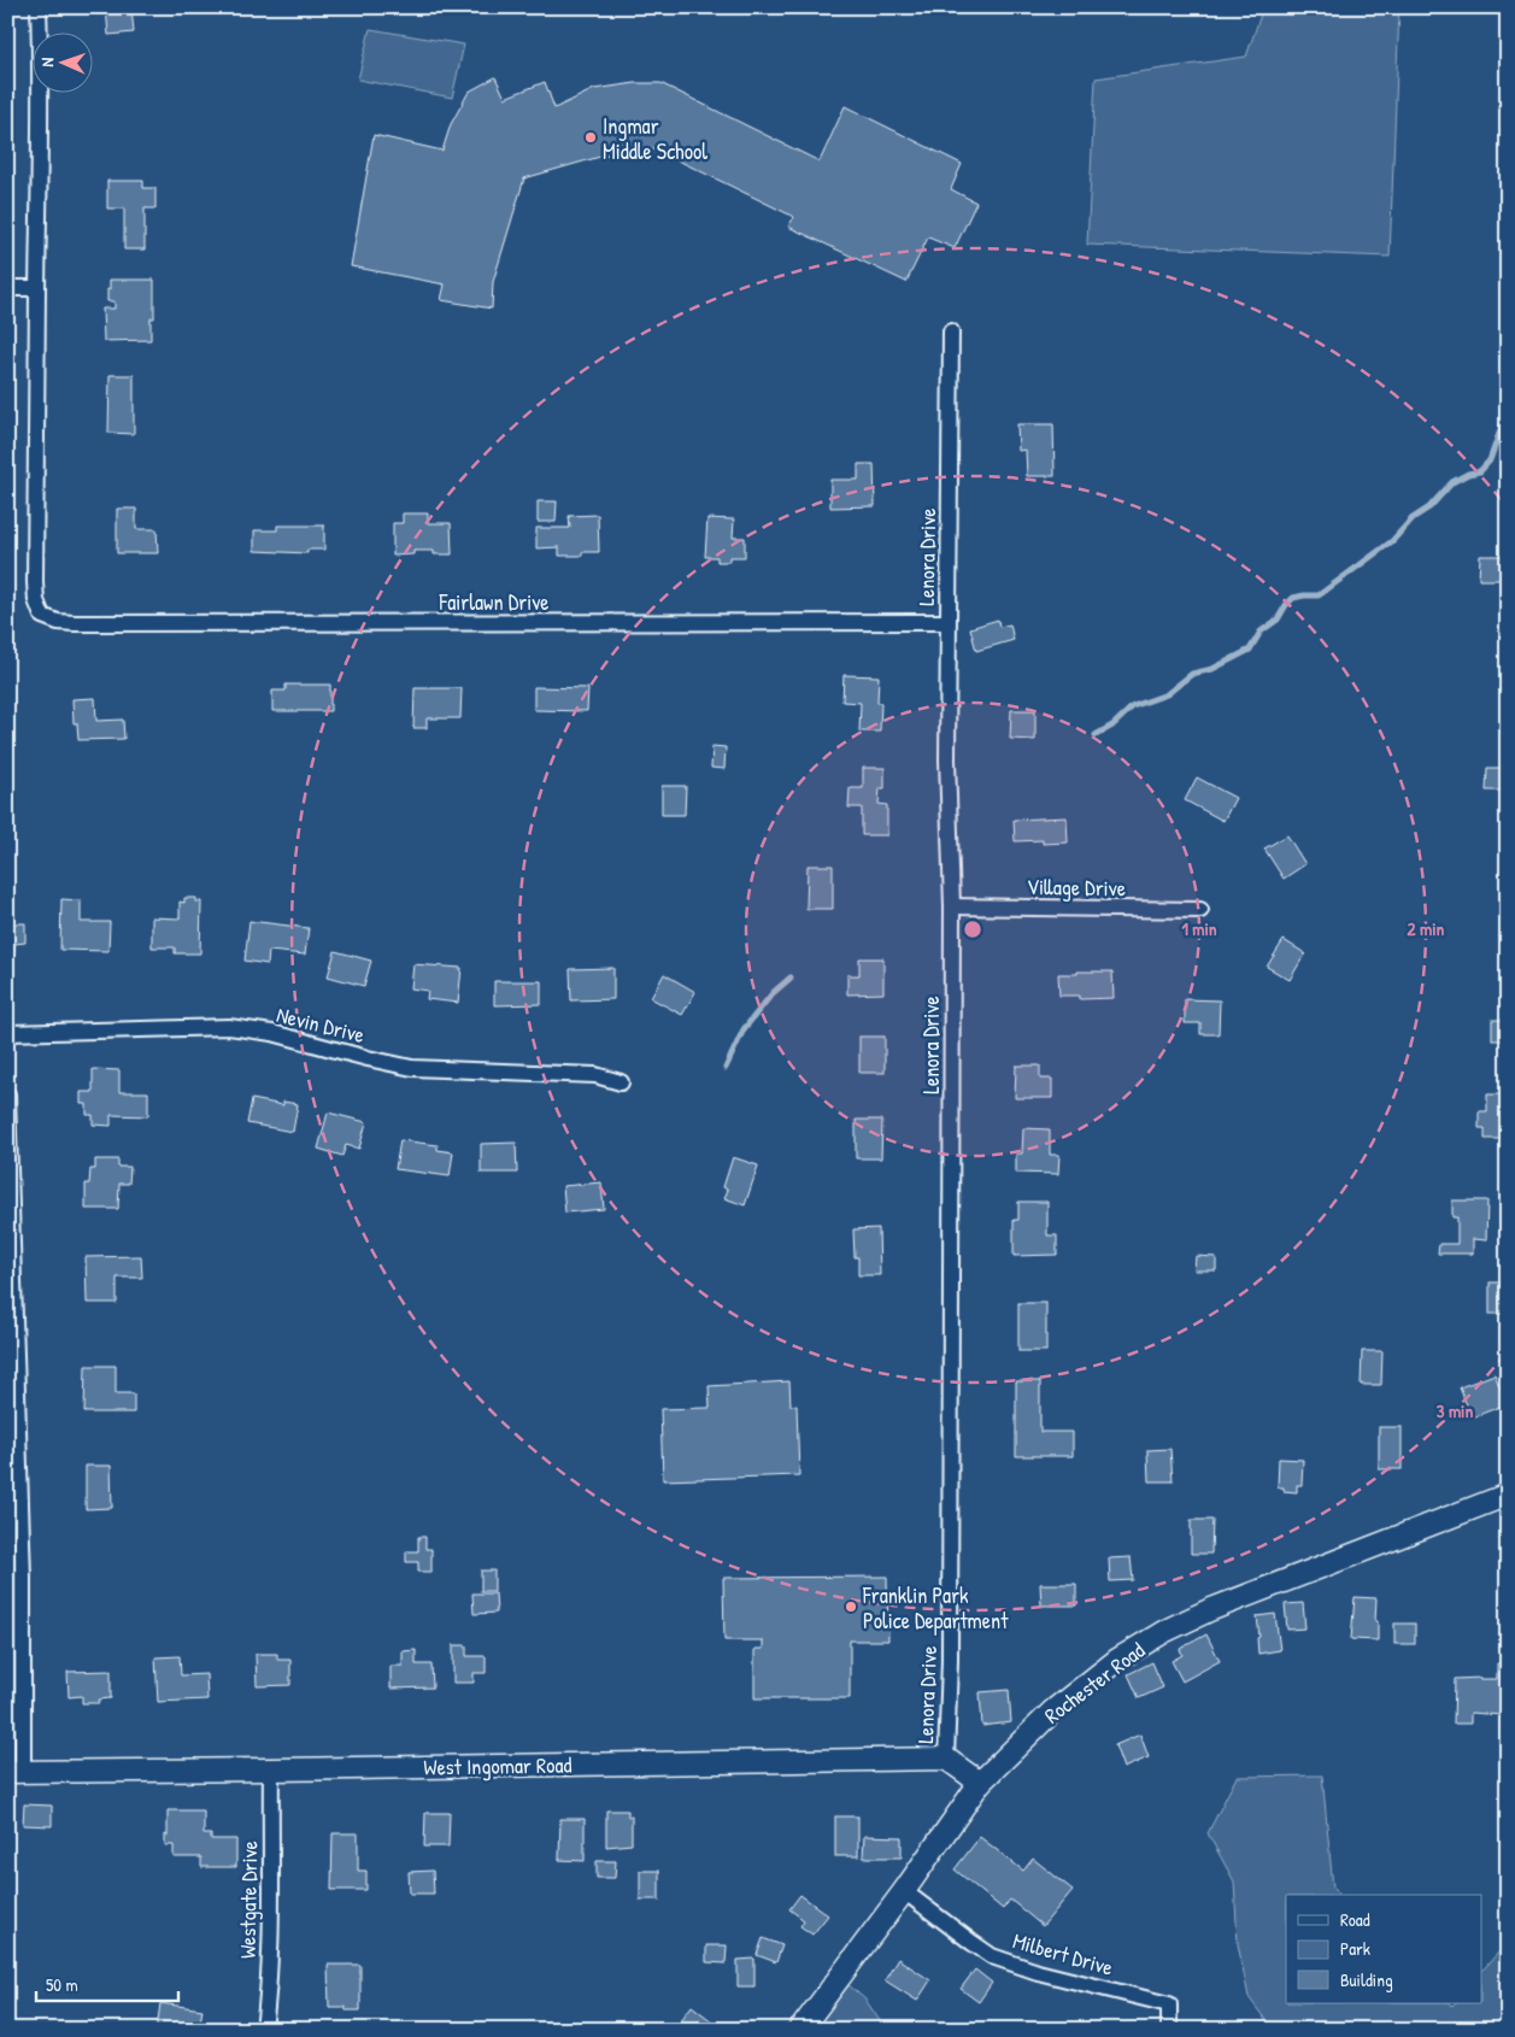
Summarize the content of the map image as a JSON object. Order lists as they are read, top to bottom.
{
  "streets": {
    "street": [
      "Lenora Drive",
      "Fairlawn Drive",
      "Village Drive",
      "Nevin Drive",
      "Rochester Road",
      "West Ingomar Road",
      "Westgate Drive",
      "Milbert Drive"
    ]
  },
  "crossings": [
    ["Lenora Drive", "Fairlawn Drive"],
    ["Lenora Drive", "Village Drive"],
    ["Lenora Drive", "West Ingomar Road"],
    ["Rochester Road", "Milbert Drive"],
    ["West Ingomar Road", "Westgate Drive"]
  ],
  "places": ["Ingmar Middle School", "Franklin Park Police Department"],
  "legend": ["Road", "Park", "Building"],
  "scale_bar": "50 m",
  "north": "left",
  "rings": ["1 min", "2 min", "3 min"]
}
